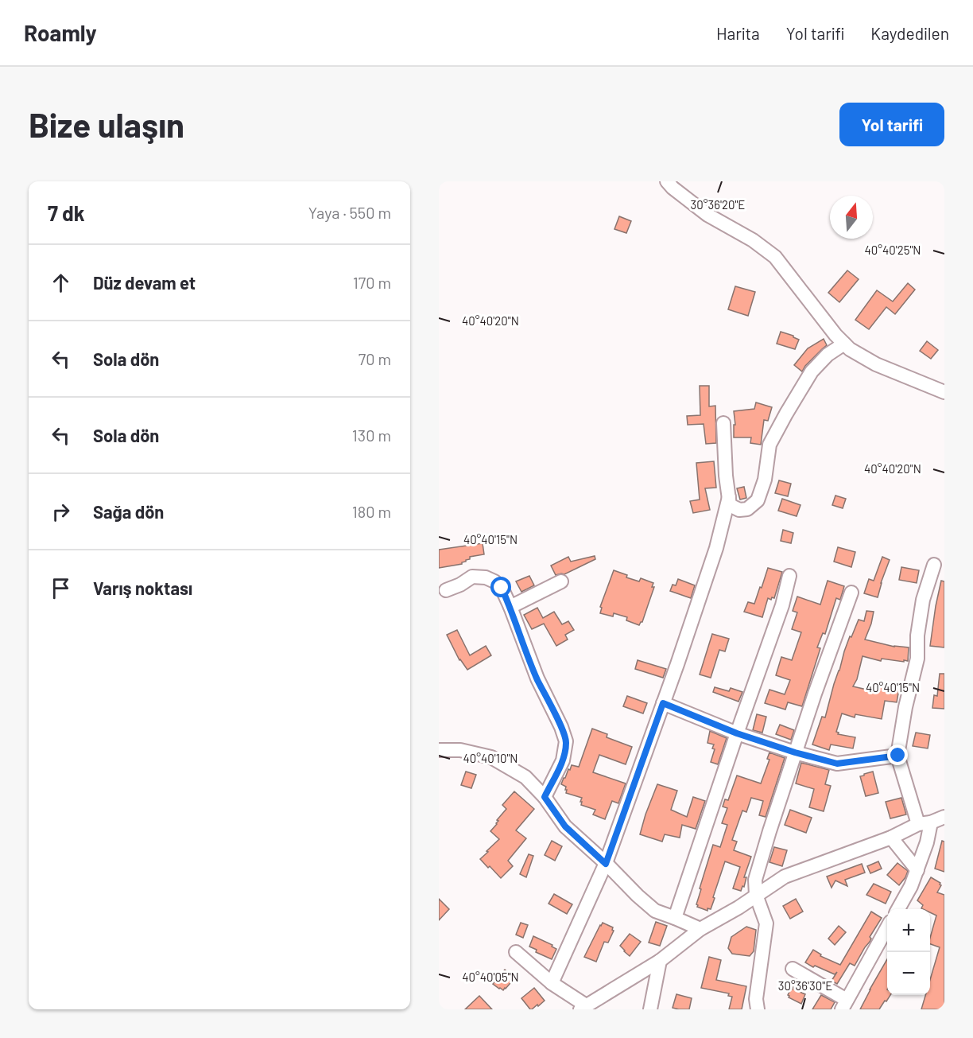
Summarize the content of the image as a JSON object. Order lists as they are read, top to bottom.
{
  "north": "top",
  "page": {
    "header": "Roamly",
    "nav": ["Harita", "Yol tarifi", "Kaydedilen"],
    "buttons": "Yol tarifi",
    "title": "Bize ulaşın",
    "heading": ["7 dk", "Yaya · 550 m"],
    "list": [
      ["Düz devam et", "170 m"],
      ["Sola dön", "70 m"],
      ["Sola dön", "130 m"],
      ["Sağa dön", "180 m"],
      "Varış noktası"
    ],
    "map_buttons": ["+", "−"]
  },
  "coordinates": [
    "30°36'20\"E",
    "40°40'25\"N",
    "40°40'20\"N",
    "40°40'15\"N",
    "40°40'10\"N",
    "40°40'05\"N",
    "30°36'30\"E"
  ]
}
